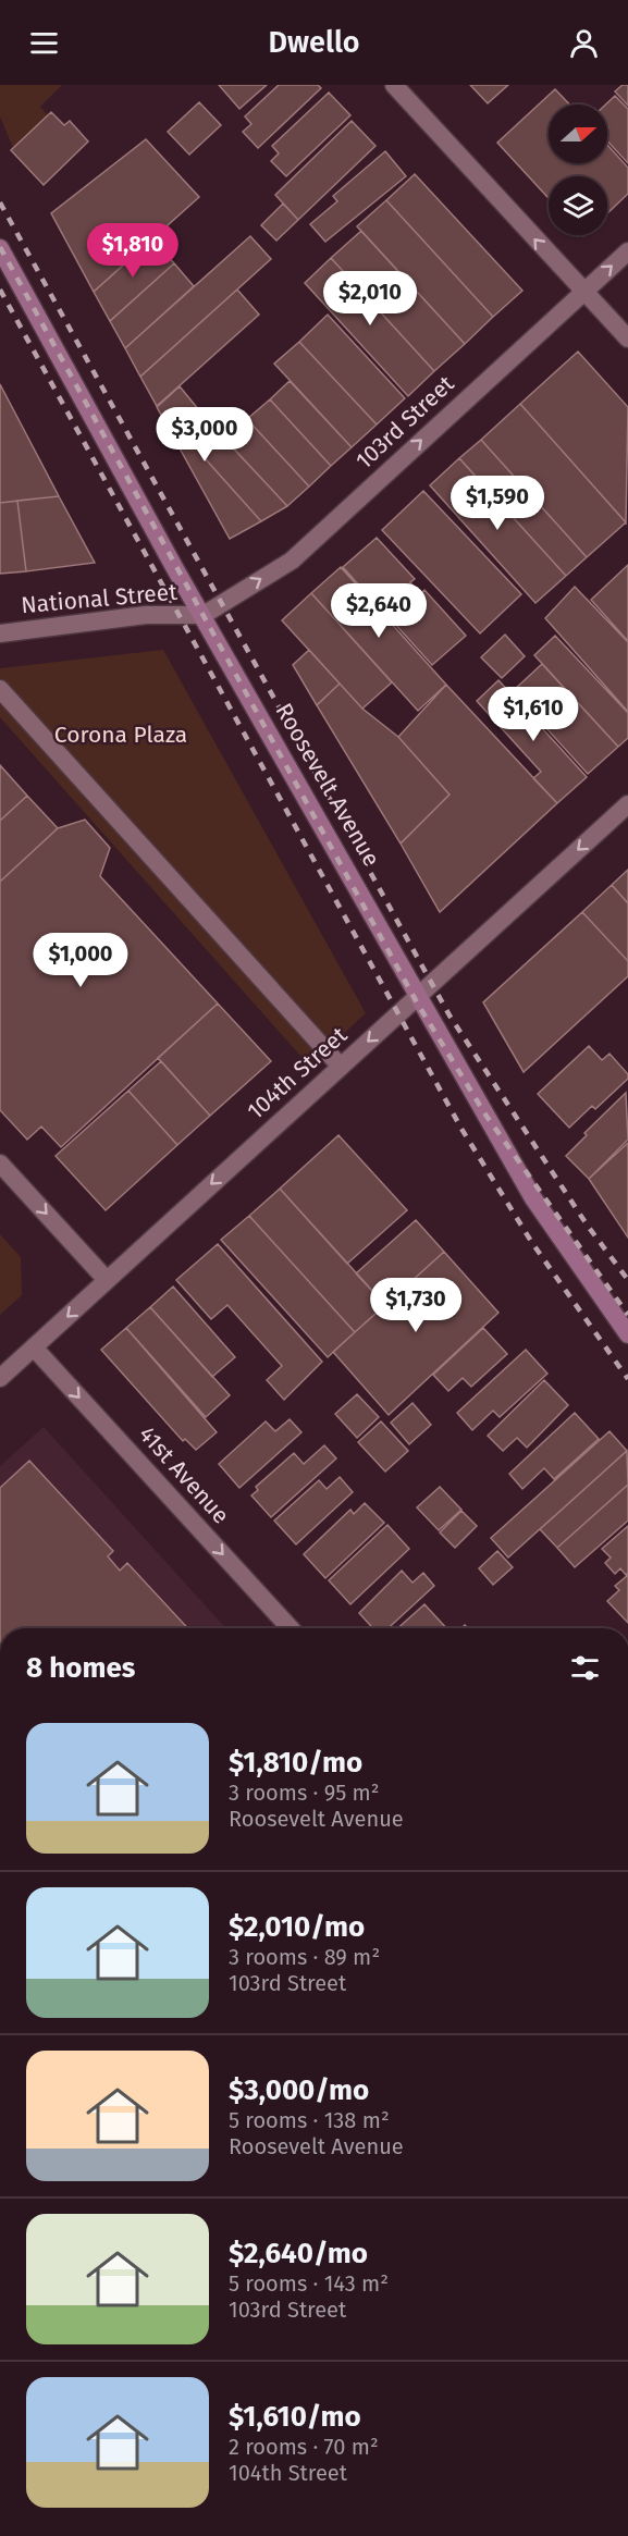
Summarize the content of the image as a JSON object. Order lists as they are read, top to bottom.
{
  "streets": {
    "main road": ["Roosevelt Avenue"],
    "street": [
      "103rd Street",
      "National Street",
      "104th Street",
      "41st Avenue"
    ]
  },
  "crossings": [
    ["103rd Street", "National Street"],
    ["103rd Street", "Roosevelt Avenue"],
    ["National Street", "Roosevelt Avenue"],
    ["Roosevelt Avenue", "104th Street"],
    ["104th Street", "41st Avenue"]
  ],
  "one_way": ["103rd Street", "104th Street", "41st Avenue"],
  "parks": ["Corona Plaza"],
  "north": "right",
  "page": {
    "header": "Dwello",
    "price": [
      "$1,810",
      "$2,010",
      "$3,000",
      "$1,590",
      "$2,640",
      "$1,610",
      "$1,000",
      "$1,730"
    ],
    "heading": "8 homes",
    "list": [
      {
        "name": "$1,810/mo",
        "note": "3 rooms · 95 m² · Roosevelt Avenue"
      },
      {
        "name": "$2,010/mo",
        "note": "3 rooms · 89 m² · 103rd Street"
      },
      {
        "name": "$3,000/mo",
        "note": "5 rooms · 138 m² · Roosevelt Avenue"
      },
      {
        "name": "$2,640/mo",
        "note": "5 rooms · 143 m² · 103rd Street"
      },
      {
        "name": "$1,610/mo",
        "note": "2 rooms · 70 m² · 104th Street"
      }
    ]
  }
}
